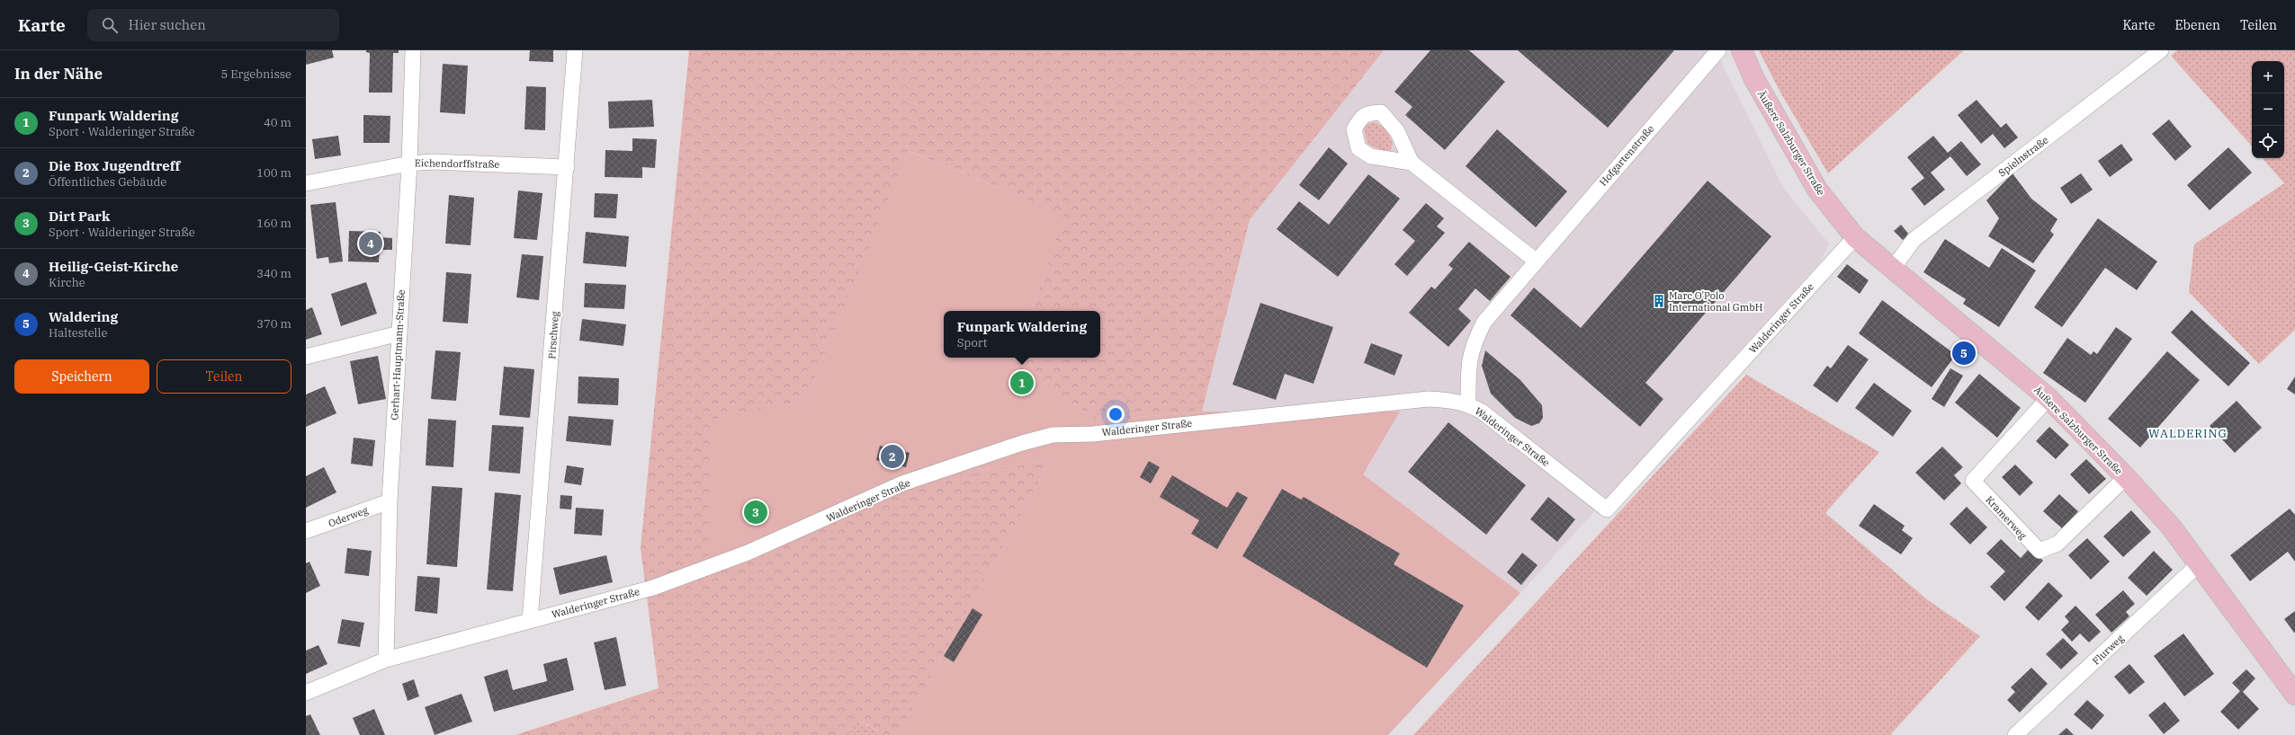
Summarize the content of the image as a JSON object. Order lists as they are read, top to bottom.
{
  "streets": {
    "main road": ["Äußere Salzburger Straße"],
    "street": [
      "Hofgartenstraße",
      "Spielnstraße",
      "Eichendorffstraße",
      "Walderinger Straße",
      "Pirschweg",
      "Gerhart-Hauptmann-Straße",
      "Oderweg",
      "Kramerweg",
      "Flurweg"
    ]
  },
  "crossings": [
    ["Äußere Salzburger Straße", "Spielnstraße"],
    ["Äußere Salzburger Straße", "Walderinger Straße"],
    ["Äußere Salzburger Straße", "Kramerweg"],
    ["Äußere Salzburger Straße", "Flurweg"],
    ["Hofgartenstraße", "Walderinger Straße"],
    ["Eichendorffstraße", "Pirschweg"],
    ["Eichendorffstraße", "Gerhart-Hauptmann-Straße"],
    ["Walderinger Straße", "Pirschweg"],
    ["Walderinger Straße", "Gerhart-Hauptmann-Straße"],
    ["Gerhart-Hauptmann-Straße", "Oderweg"]
  ],
  "districts": ["WALDERING"],
  "places": {
    "building": ["Marc O'Polo International GmbH"]
  },
  "page": {
    "header": "Karte",
    "search": "Hier suchen",
    "nav": ["Karte", "Ebenen", "Teilen"],
    "heading": ["In der Nähe", "5 Ergebnisse"],
    "map_buttons": ["+", "−"],
    "list": [
      {
        "mark": "1",
        "name": "Funpark Waldering",
        "note": "Sport · Walderinger Straße",
        "value": "40 m"
      },
      {
        "mark": "2",
        "name": "Die Box Jugendtreff",
        "note": "Öffentliches Gebäude",
        "value": "100 m"
      },
      {
        "mark": "3",
        "name": "Dirt Park",
        "note": "Sport · Walderinger Straße",
        "value": "160 m"
      },
      {
        "mark": "4",
        "name": "Heilig-Geist-Kirche",
        "note": "Kirche",
        "value": "340 m"
      },
      {
        "mark": "5",
        "name": "Waldering",
        "note": "Haltestelle",
        "value": "370 m"
      }
    ],
    "pins": [
      "4",
      "5",
      "1",
      "2",
      "3"
    ],
    "popup": ["Funpark Waldering", "Sport"],
    "buttons": ["Speichern", "Teilen"]
  }
}
